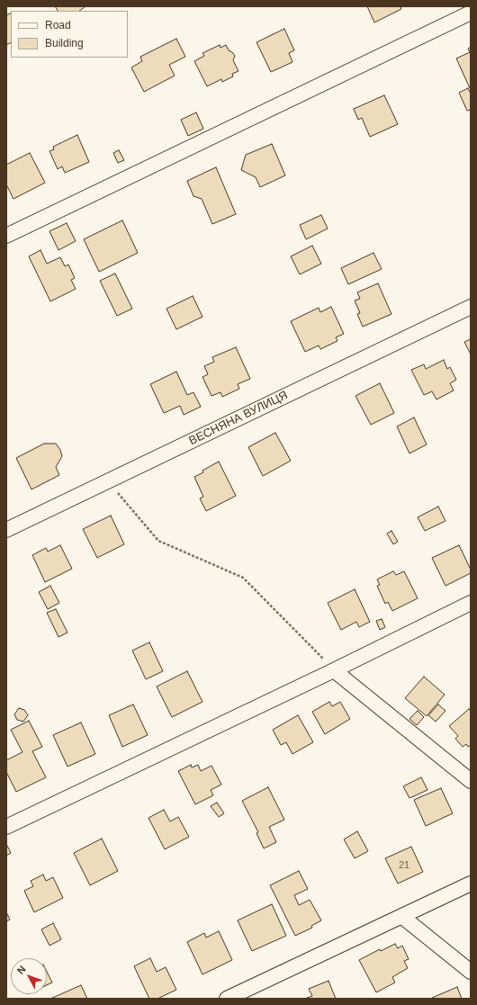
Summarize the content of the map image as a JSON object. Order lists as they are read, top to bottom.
{
  "streets": {
    "street": ["ВЕСНЯНА ВУЛИЦЯ"]
  },
  "house_numbers": ["21"],
  "legend": ["Road", "Building"],
  "north": "top left"
}
